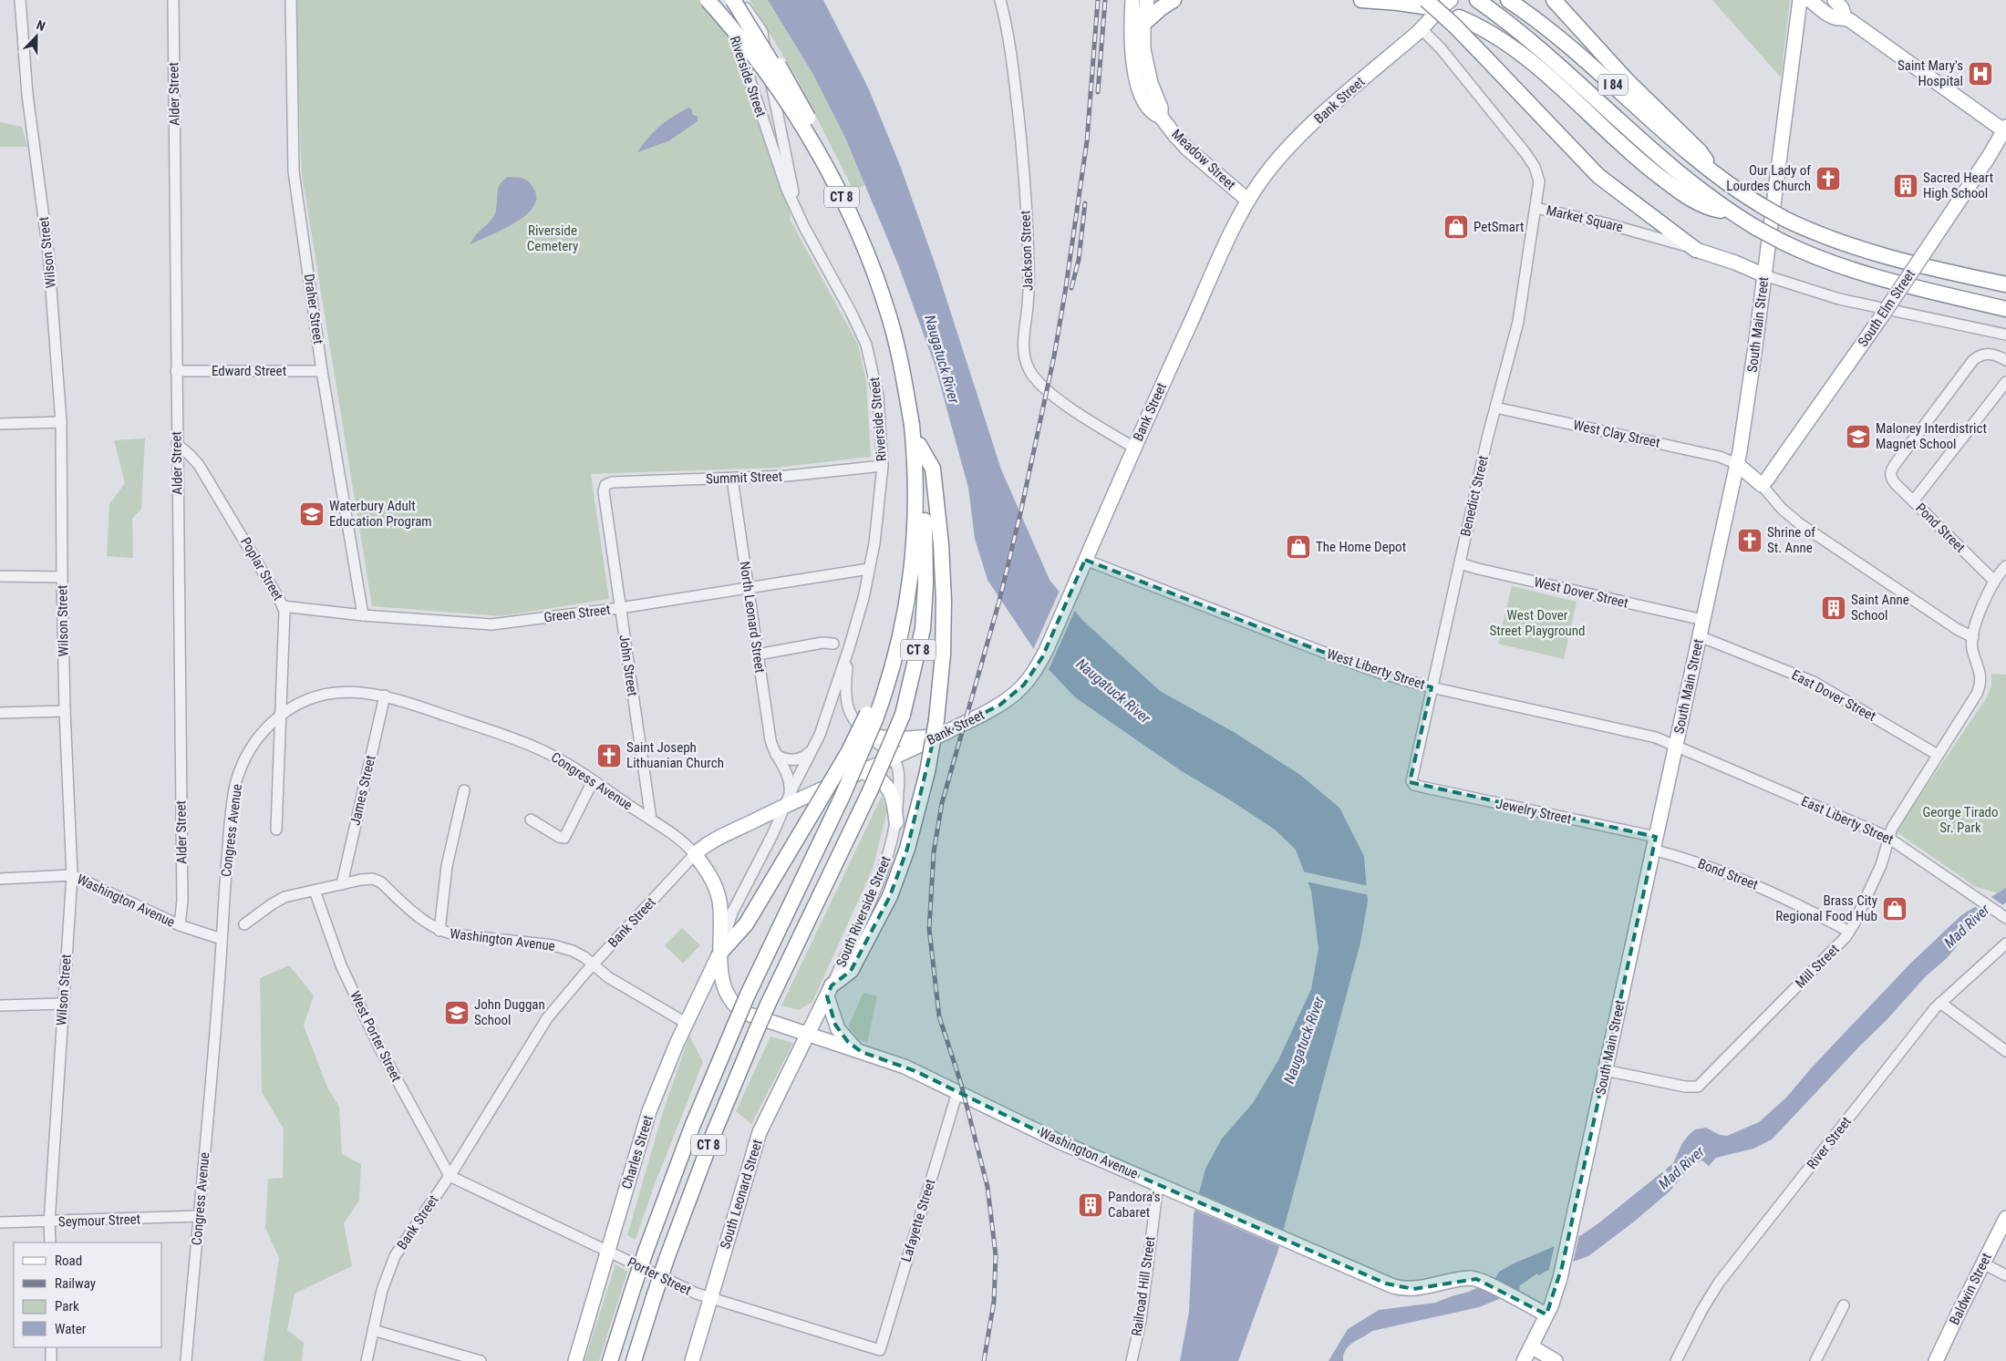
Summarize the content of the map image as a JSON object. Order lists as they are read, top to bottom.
{
  "streets": {
    "highway": ["I 84", "CT 8"],
    "main road": [
      "Bank Street",
      "Meadow Street",
      "Market Square",
      "South Elm Street",
      "South Main Street",
      "Congress Avenue",
      "Washington Avenue",
      "South Riverside Street",
      "Charles Street",
      "South Leonard Street",
      "Baldwin Street"
    ],
    "street": [
      "Riverside Street",
      "Alder Street",
      "Jackson Street",
      "Wilson Street",
      "Draher Street",
      "Edward Street",
      "West Clay Street",
      "Summit Street",
      "Benedict Street",
      "Pond Street",
      "Poplar Street",
      "West Dover Street",
      "Green Street",
      "North Leonard Street",
      "John Street",
      "West Liberty Street",
      "East Dover Street",
      "James Street",
      "Jewelry Street",
      "East Liberty Street",
      "Bond Street",
      "Mill Street",
      "West Porter Street",
      "River Street",
      "Seymour Street",
      "Lafayette Street",
      "Porter Street",
      "Railroad Hill Street"
    ]
  },
  "crossings": [
    ["Riverside Street", "Bank Street"],
    ["Riverside Street", "CT 8"],
    ["Riverside Street", "Summit Street"],
    ["Riverside Street", "Green Street"],
    ["Riverside Street", "North Leonard Street"],
    ["Riverside Street", "South Riverside Street"],
    ["Alder Street", "Edward Street"],
    ["Alder Street", "Poplar Street"],
    ["Alder Street", "Washington Avenue"],
    ["Bank Street", "Meadow Street"],
    ["Bank Street", "Market Square"],
    ["Bank Street", "Jackson Street"],
    ["Bank Street", "North Leonard Street"],
    ["Bank Street", "West Liberty Street"],
    ["Bank Street", "Congress Avenue"],
    ["Bank Street", "Washington Avenue"],
    ["Bank Street", "South Riverside Street"],
    ["Bank Street", "West Porter Street"],
    ["Bank Street", "Porter Street"],
    ["Market Square", "South Main Street"],
    ["Market Square", "Benedict Street"],
    ["Wilson Street", "Washington Avenue"],
    ["Wilson Street", "Seymour Street"],
    ["Draher Street", "Edward Street"],
    ["Draher Street", "Green Street"],
    ["South Main Street", "West Clay Street"],
    ["South Main Street", "West Dover Street"],
    ["South Main Street", "West Liberty Street"],
    ["South Main Street", "East Dover Street"],
    ["South Main Street", "Jewelry Street"],
    ["South Main Street", "East Liberty Street"],
    ["South Main Street", "Bond Street"],
    ["South Main Street", "Washington Avenue"],
    ["South Main Street", "Mill Street"],
    ["West Clay Street", "Benedict Street"],
    ["Summit Street", "North Leonard Street"],
    ["Summit Street", "John Street"],
    ["Benedict Street", "West Dover Street"],
    ["Benedict Street", "West Liberty Street"],
    ["Benedict Street", "Jewelry Street"],
    ["Pond Street", "Mill Street"],
    ["Poplar Street", "Green Street"],
    ["Poplar Street", "Congress Avenue"],
    ["Green Street", "North Leonard Street"],
    ["Green Street", "John Street"],
    ["John Street", "Congress Avenue"],
    ["West Liberty Street", "East Liberty Street"],
    ["East Dover Street", "Mill Street"],
    ["Congress Avenue", "James Street"],
    ["Congress Avenue", "Washington Avenue"],
    ["Congress Avenue", "Charles Street"],
    ["Congress Avenue", "Seymour Street"],
    ["James Street", "Washington Avenue"],
    ["Jewelry Street", "Bond Street"],
    ["East Liberty Street", "Mill Street"],
    ["Bond Street", "Mill Street"],
    ["Washington Avenue", "South Riverside Street"],
    ["Washington Avenue", "West Porter Street"],
    ["Washington Avenue", "Charles Street"],
    ["Washington Avenue", "South Leonard Street"],
    ["Washington Avenue", "Lafayette Street"],
    ["Washington Avenue", "Railroad Hill Street"],
    ["South Riverside Street", "South Leonard Street"],
    ["West Porter Street", "Porter Street"],
    ["Charles Street", "Porter Street"],
    ["South Leonard Street", "Porter Street"],
    ["Lafayette Street", "Porter Street"]
  ],
  "water": ["Naugatuck River", "Mad River"],
  "parks": ["Riverside Cemetery", "West Dover Street Playground", "George Tirado Sr. Park"],
  "places": {
    "hospital": ["Saint Mary's Hospital"],
    "church": ["Our Lady of Lourdes Church", "Shrine of St. Anne", "Saint Joseph Lithuanian Church"],
    "building": ["Sacred Heart High School", "Saint Anne School", "Pandora's Cabaret"],
    "shop": ["PetSmart", "The Home Depot", "Brass City Regional Food Hub"],
    "school or university": ["Maloney Interdistrict Magnet School", "Waterbury Adult Education Program", "John Duggan School"]
  },
  "legend": [
    "Road",
    "Railway",
    "Park",
    "Water"
  ],
  "north": "top"
}
